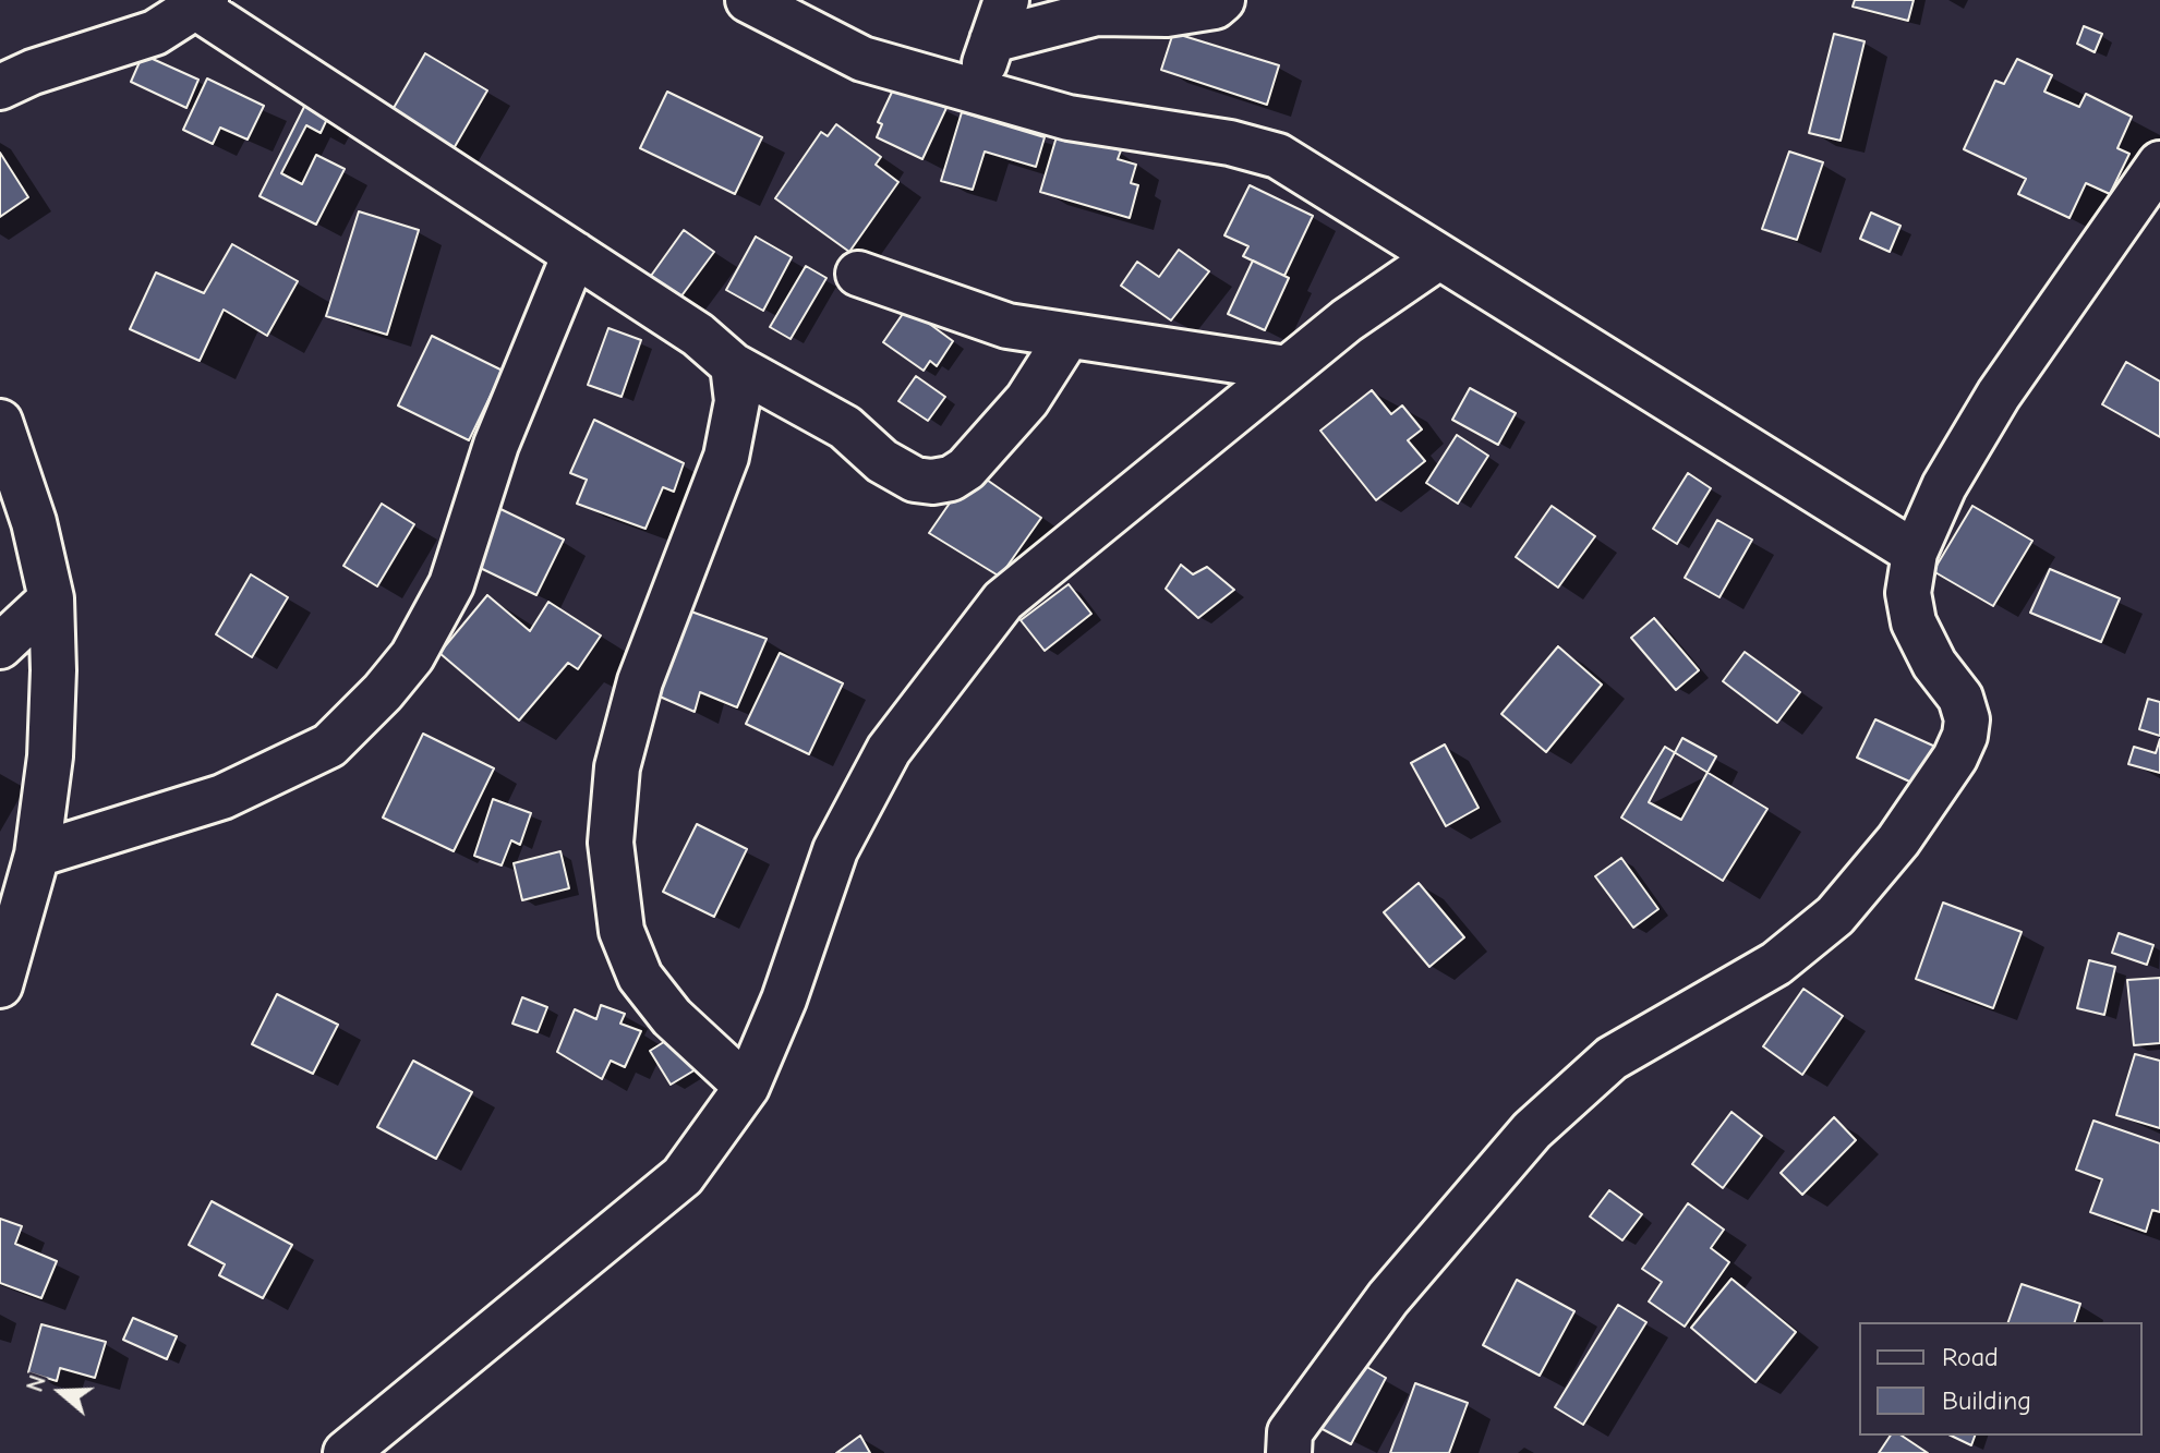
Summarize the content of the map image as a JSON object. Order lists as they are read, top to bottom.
{
  "legend": ["Road", "Building"],
  "north": "left"
}
